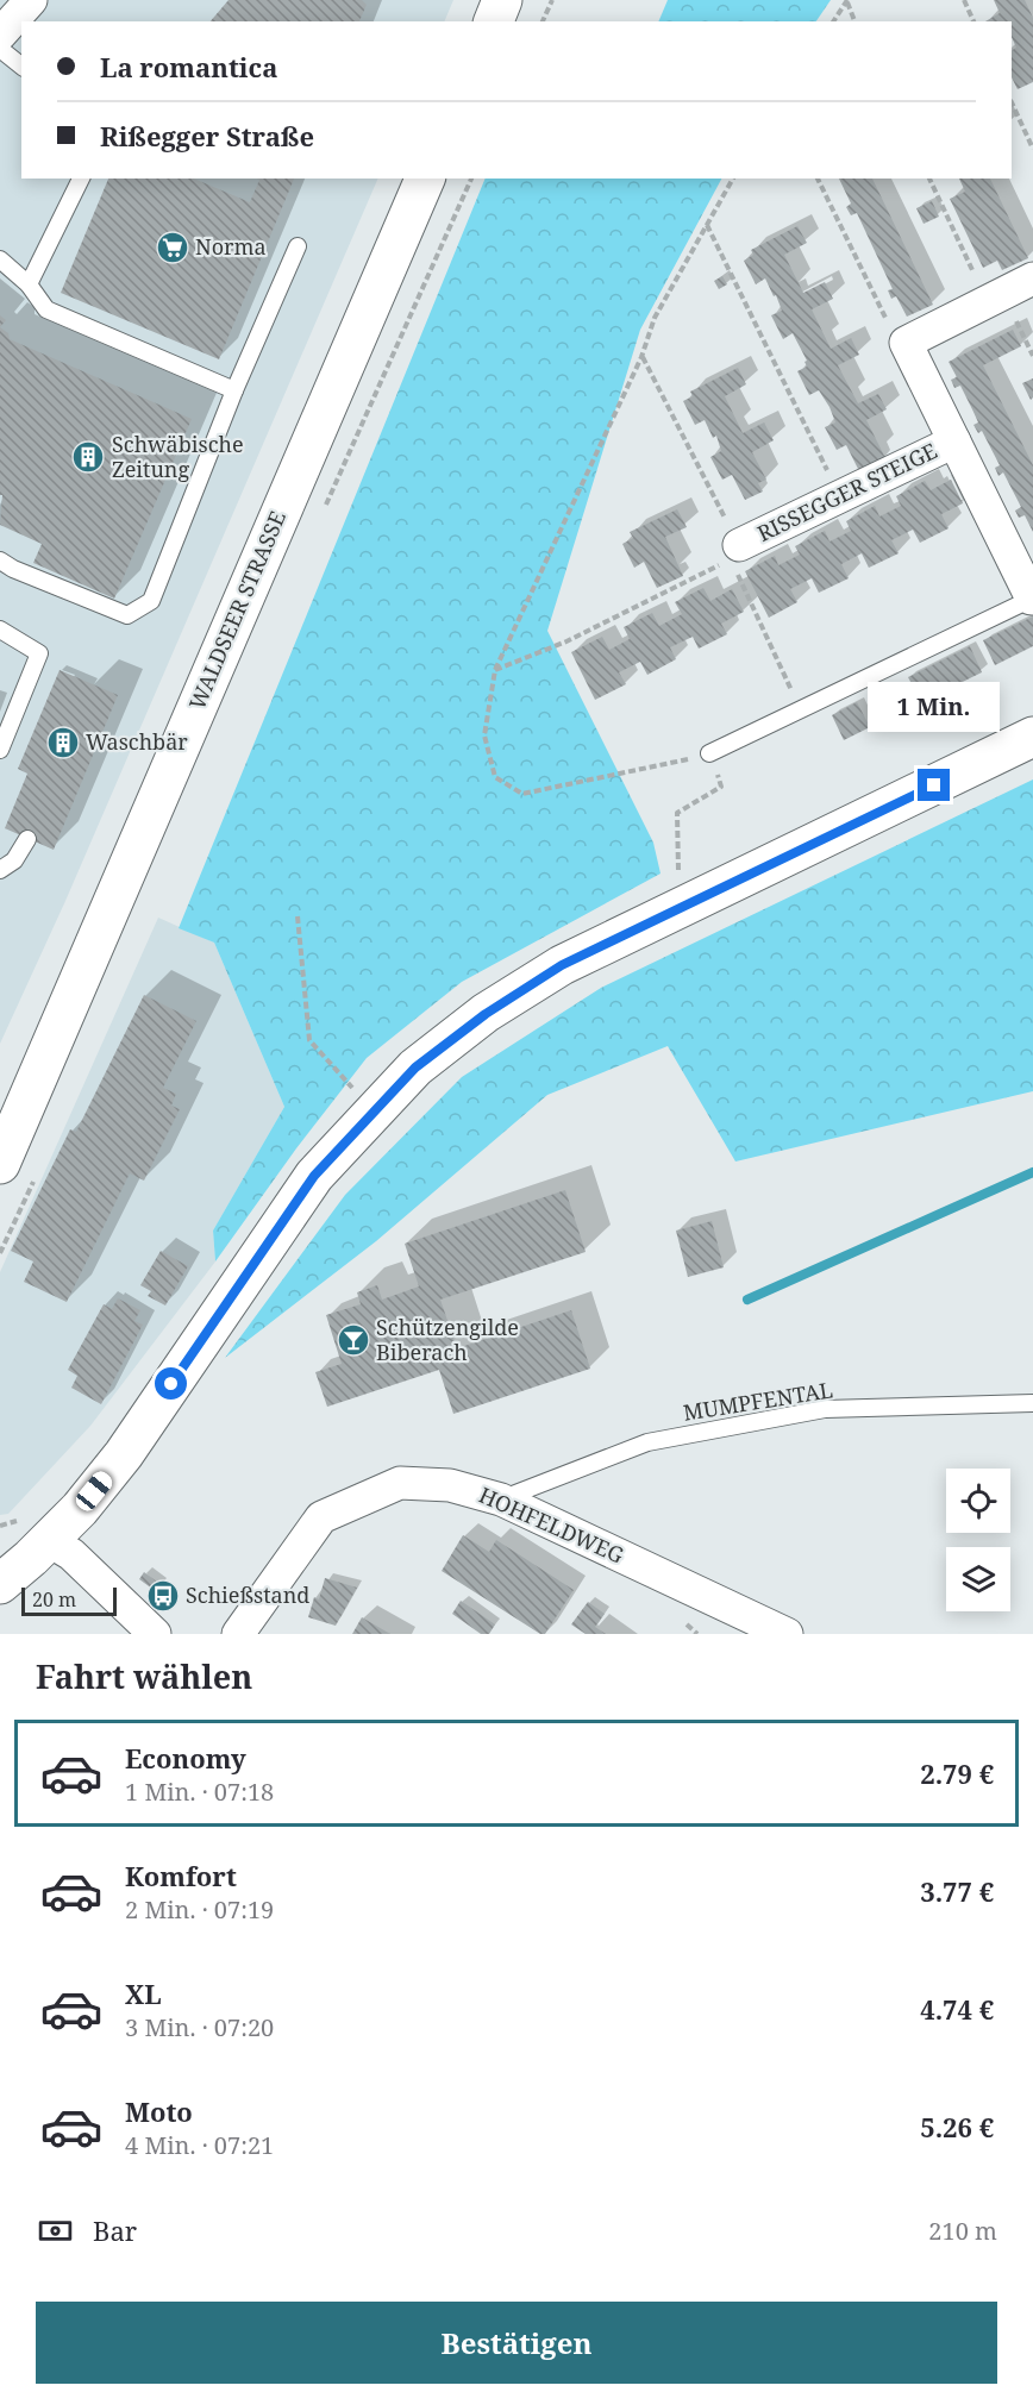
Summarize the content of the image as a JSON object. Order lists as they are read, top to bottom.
{
  "streets": {
    "street": ["RISSEGGER STEIGE", "WALDSEER STRASSE", "HOHFELDWEG"],
    "lane": ["MUMPFENTAL"]
  },
  "crossings": [
    ["MUMPFENTAL", "HOHFELDWEG"]
  ],
  "places": {
    "supermarket": ["Norma"],
    "building": ["Schwäbische Zeitung", "Waschbär"],
    "bar": ["Schützengilde Biberach"],
    "bus stop": ["Schießstand"]
  },
  "scale_bar": "20 m",
  "page": {
    "banner": ["La romantica", "Rißegger Straße"],
    "bubble": "1 Min.",
    "scale": "20 m",
    "heading": "Fahrt wählen",
    "list": [
      {
        "name": "Economy",
        "note": "1 Min. · 07:18",
        "value": "2.79 €"
      },
      {
        "name": "Komfort",
        "note": "2 Min. · 07:19",
        "value": "3.77 €"
      },
      {
        "name": "XL",
        "note": "3 Min. · 07:20",
        "value": "4.74 €"
      },
      {
        "name": "Moto",
        "note": "4 Min. · 07:21",
        "value": "5.26 €"
      }
    ],
    "pay": ["Bar", "210 m"],
    "buttons": "Bestätigen"
  }
}
